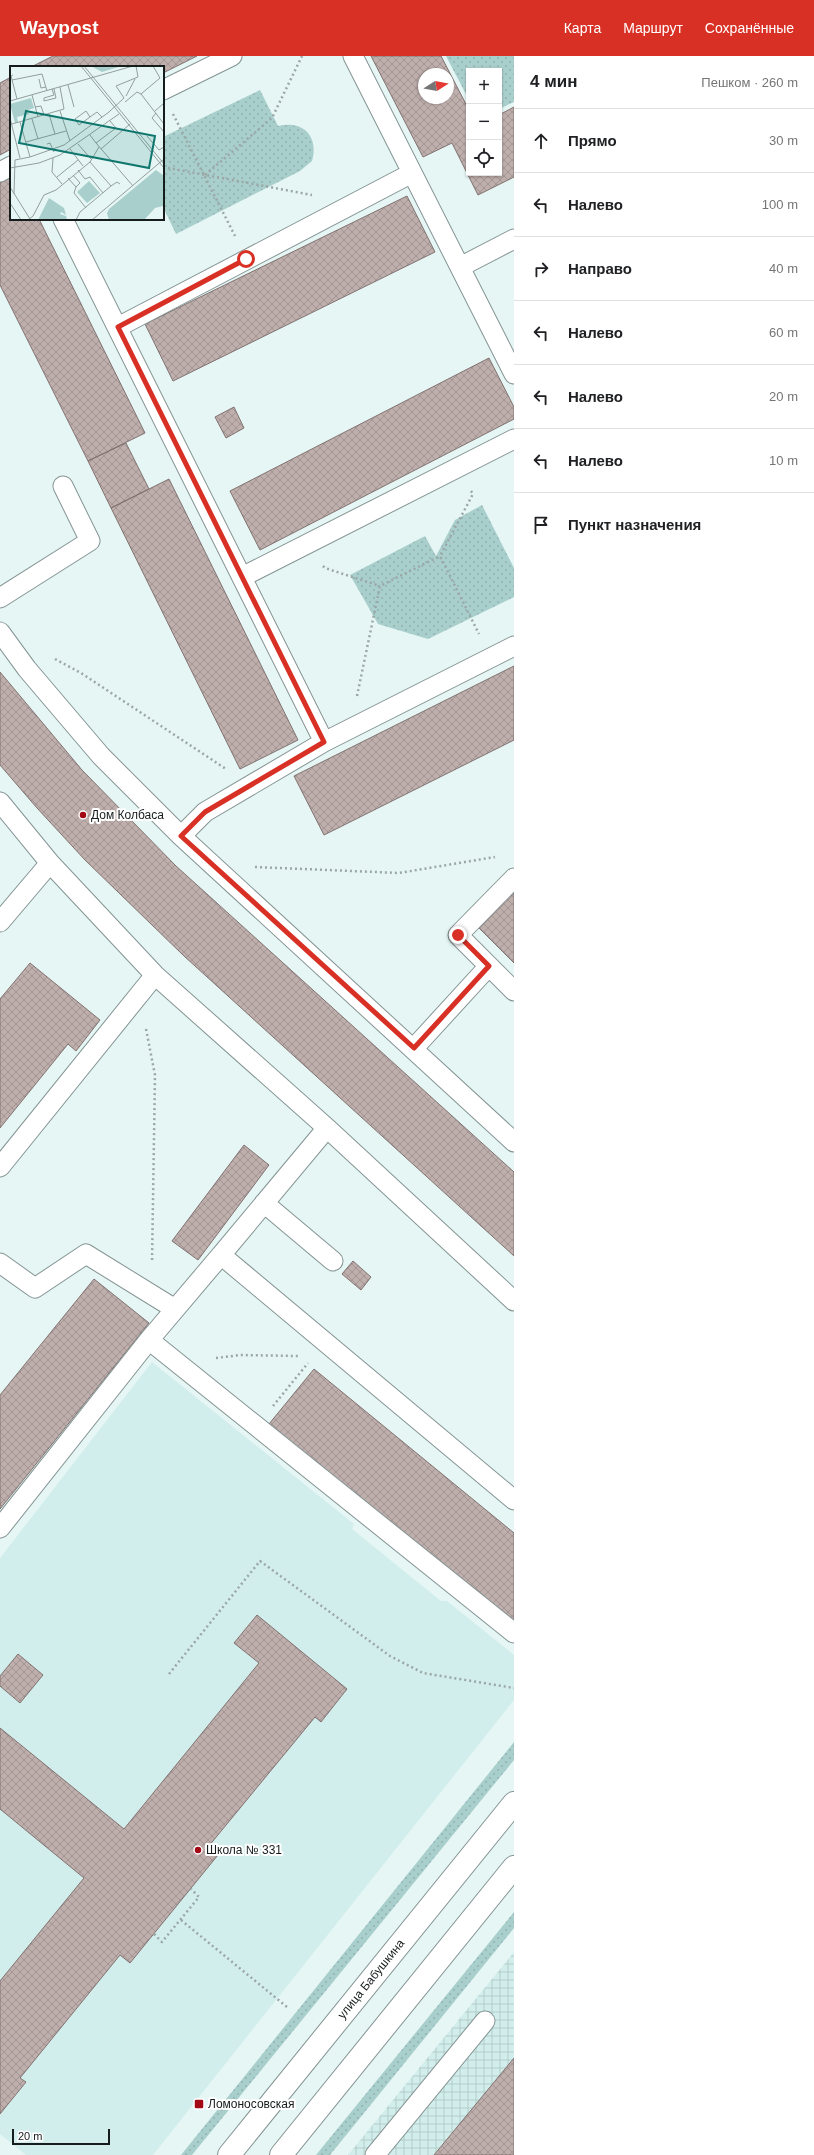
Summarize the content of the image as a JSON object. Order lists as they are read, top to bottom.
{
  "streets": {
    "street": ["улица Бабушкина"]
  },
  "places": {
    "other": ["Дом Колбаса", "Школа № 331"],
    "transit": ["Ломоносовская"]
  },
  "scale_bar": "20 m",
  "north": "right",
  "page": {
    "header": "Waypost",
    "nav": ["Карта", "Маршрут", "Сохранённые"],
    "heading": ["4 мин", "Пешком · 260 m"],
    "map_buttons": ["+", "−"],
    "list": [
      ["Прямо", "30 m"],
      ["Налево", "100 m"],
      ["Направо", "40 m"],
      ["Налево", "60 m"],
      ["Налево", "20 m"],
      ["Налево", "10 m"],
      "Пункт назначения"
    ],
    "scale": "20 m"
  }
}
